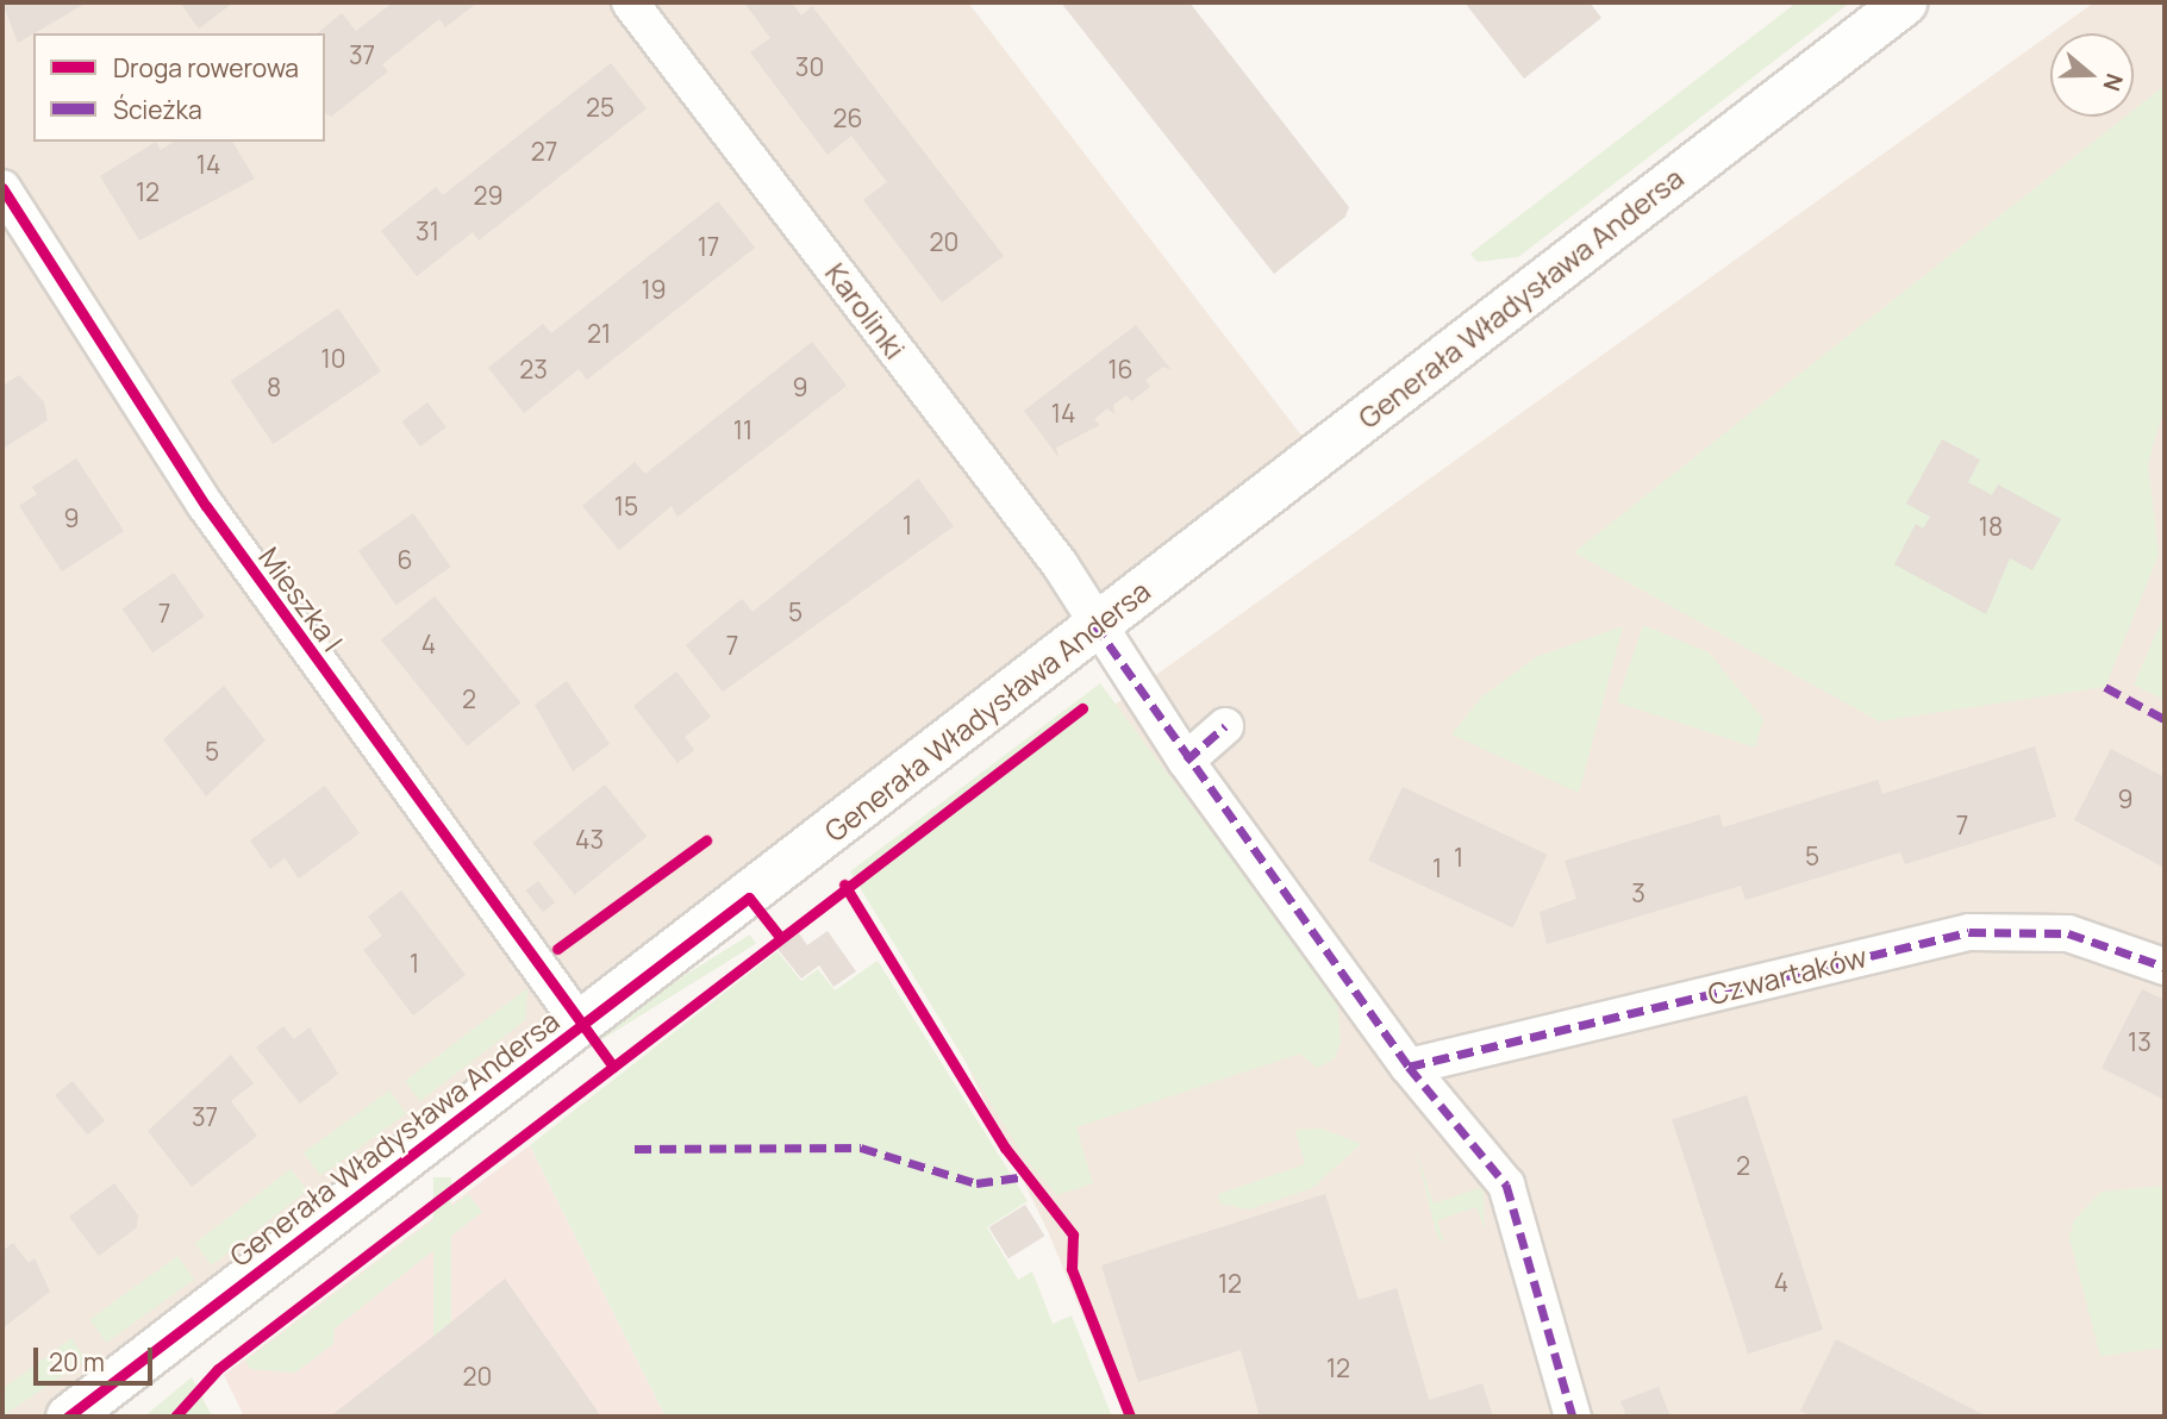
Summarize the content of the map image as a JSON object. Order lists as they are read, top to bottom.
{
  "streets": {
    "street": [
      "Generała Władysława Andersa",
      "Karolinki",
      "Mieszka I",
      "Czwartaków"
    ]
  },
  "crossings": [
    ["Generała Władysława Andersa", "Karolinki"],
    ["Generała Władysława Andersa", "Mieszka I"]
  ],
  "house_numbers": [
    "37",
    "30",
    "25",
    "26",
    "27",
    "14",
    "12",
    "29",
    "31",
    "20",
    "17",
    "19",
    "21",
    "10",
    "23",
    "16",
    "8",
    "9",
    "14",
    "11",
    "15",
    "9",
    "1",
    "18",
    "6",
    "5",
    "7",
    "4",
    "7",
    "2",
    "5",
    "9",
    "7",
    "43",
    "5",
    "1",
    "1",
    "3",
    "1",
    "13",
    "37",
    "2",
    "4",
    "12",
    "12",
    "20"
  ],
  "legend": ["Droga rowerowa", "Ścieżka"],
  "scale_bar": "20 m",
  "north": "right"
}
